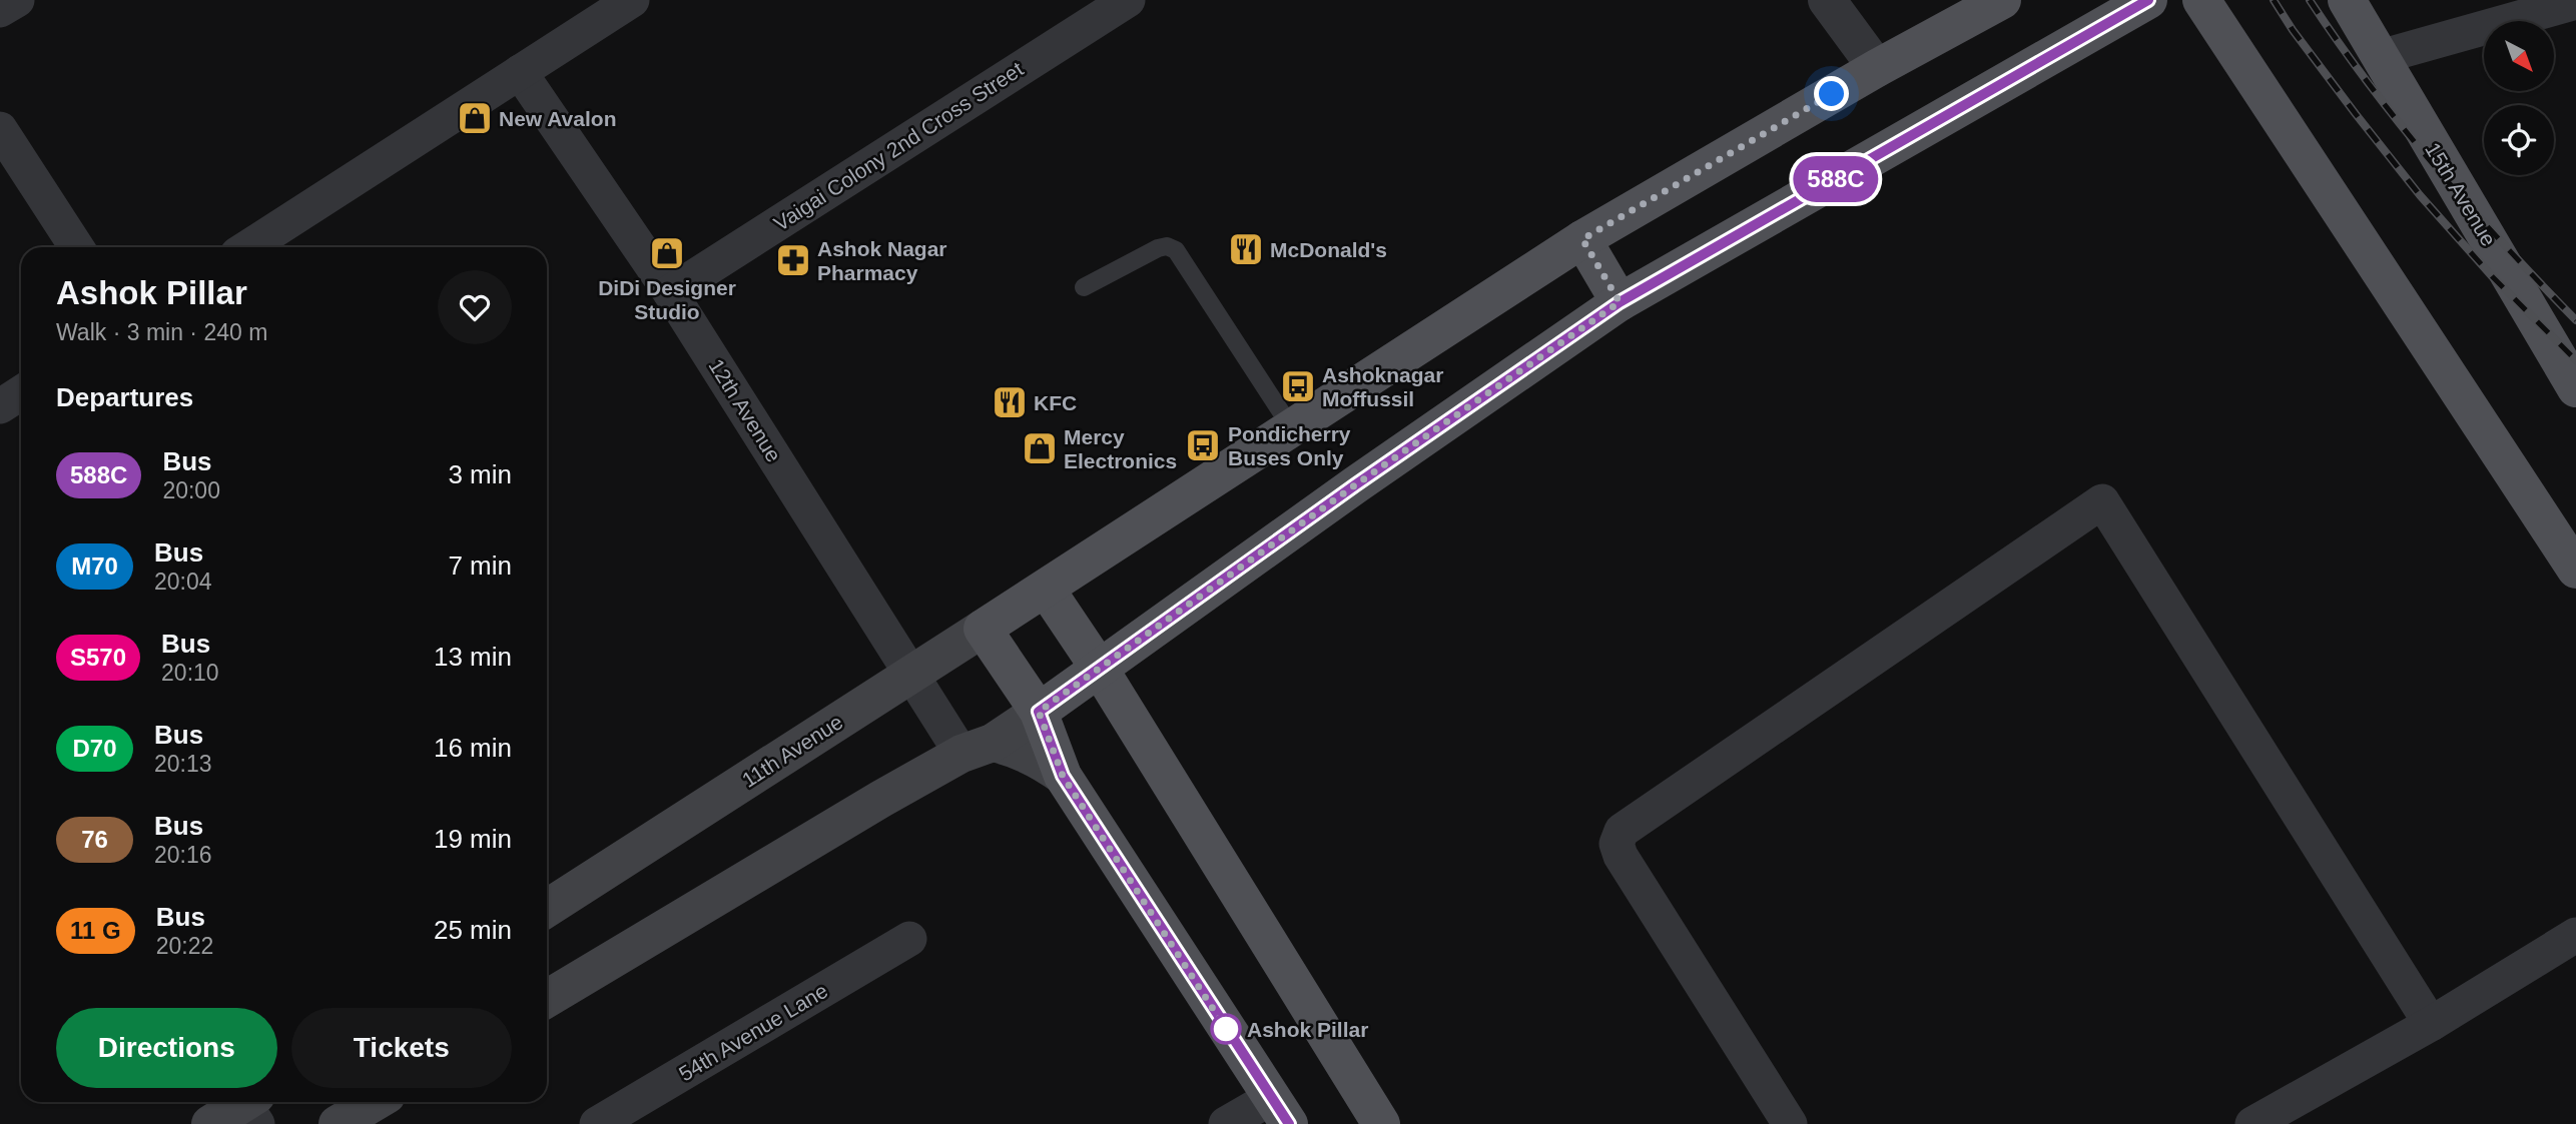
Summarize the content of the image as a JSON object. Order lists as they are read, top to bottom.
{
  "streets": {
    "main road": ["15th Avenue", "11th Avenue"],
    "street": ["Vaigai Colony 2nd Cross Street", "12th Avenue", "54th Avenue Lane"]
  },
  "crossings": [
    ["Vaigai Colony 2nd Cross Street", "12th Avenue"],
    ["12th Avenue", "11th Avenue"]
  ],
  "places": {
    "shop": ["New Avalon", "DiDi Designer Studio", "Mercy Electronics"],
    "restaurant": ["McDonald's", "KFC"],
    "pharmacy": ["Ashok Nagar Pharmacy"],
    "bus stop": ["Ashoknagar Moffussil", "Pondicherry Buses Only"],
    "other": ["Ashok Pillar"]
  },
  "lines": ["bus line 588C"],
  "north": "bottom right",
  "page": {
    "on_map": "588C",
    "heading": [
      ["Ashok Pillar", "Walk · 3 min · 240 m"],
      "Departures"
    ],
    "list": [
      {
        "mark": "588C",
        "name": "Bus",
        "note": "20:00",
        "value": "3 min"
      },
      {
        "mark": "M70",
        "name": "Bus",
        "note": "20:04",
        "value": "7 min"
      },
      {
        "mark": "S570",
        "name": "Bus",
        "note": "20:10",
        "value": "13 min"
      },
      {
        "mark": "D70",
        "name": "Bus",
        "note": "20:13",
        "value": "16 min"
      },
      {
        "mark": "76",
        "name": "Bus",
        "note": "20:16",
        "value": "19 min"
      },
      {
        "mark": "11 G",
        "name": "Bus",
        "note": "20:22",
        "value": "25 min"
      }
    ],
    "buttons": ["Directions", "Tickets"]
  }
}
